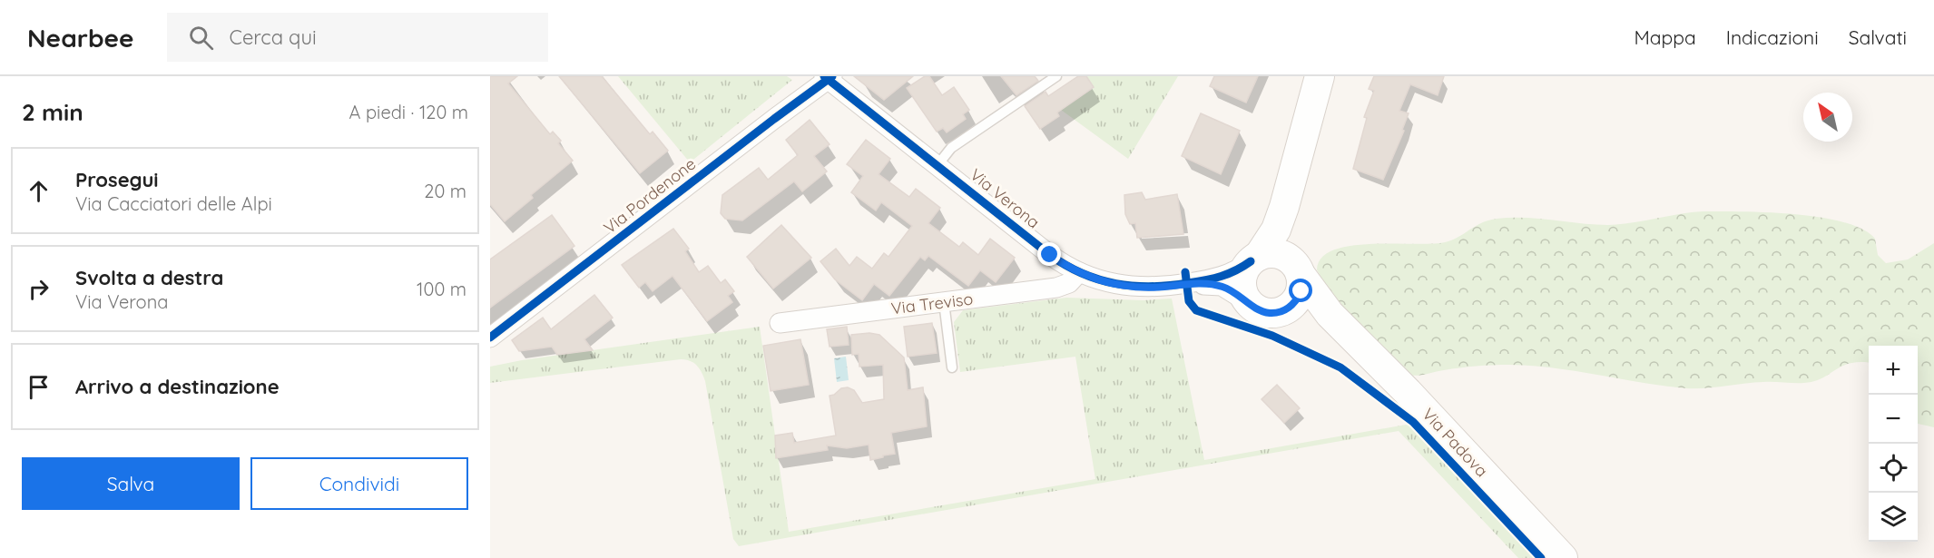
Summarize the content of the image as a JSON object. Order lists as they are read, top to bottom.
{
  "streets": {
    "street": [
      "Via Pordenone",
      "Via Verona",
      "Via Treviso",
      "Via Padova"
    ]
  },
  "crossings": [
    ["Via Pordenone", "Via Verona"],
    ["Via Verona", "Via Treviso"],
    ["Via Verona", "Via Padova"]
  ],
  "north": "top left",
  "page": {
    "header": "Nearbee",
    "search": "Cerca qui",
    "nav": ["Mappa", "Indicazioni", "Salvati"],
    "heading": ["2 min", "A piedi · 120 m"],
    "list": [
      ["Prosegui", "Via Cacciatori delle Alpi", "20 m"],
      ["Svolta a destra", "Via Verona", "100 m"],
      "Arrivo a destinazione"
    ],
    "map_buttons": ["+", "−"],
    "buttons": ["Salva", "Condividi"]
  }
}
